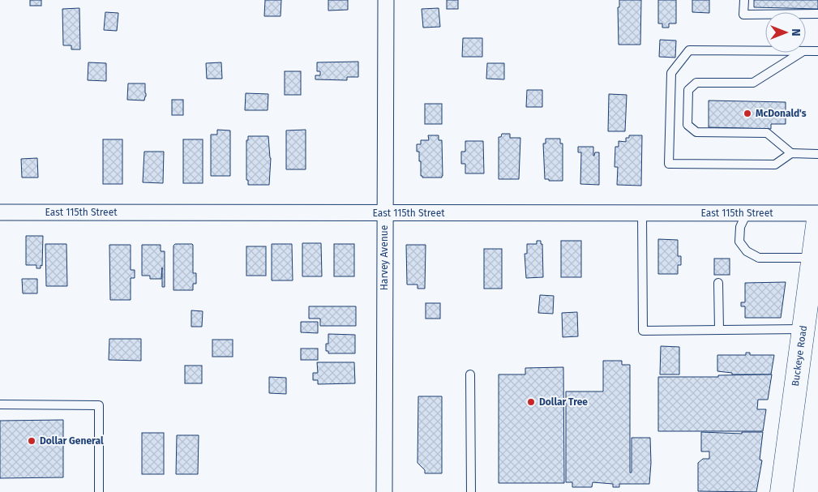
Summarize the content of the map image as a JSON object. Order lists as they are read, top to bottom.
{
  "streets": {
    "street": ["East 115th Street", "Harvey Avenue", "Buckeye Road"]
  },
  "crossings": [
    ["East 115th Street", "Harvey Avenue"]
  ],
  "places": ["McDonald's", "Dollar Tree", "Dollar General"],
  "north": "right"
}
